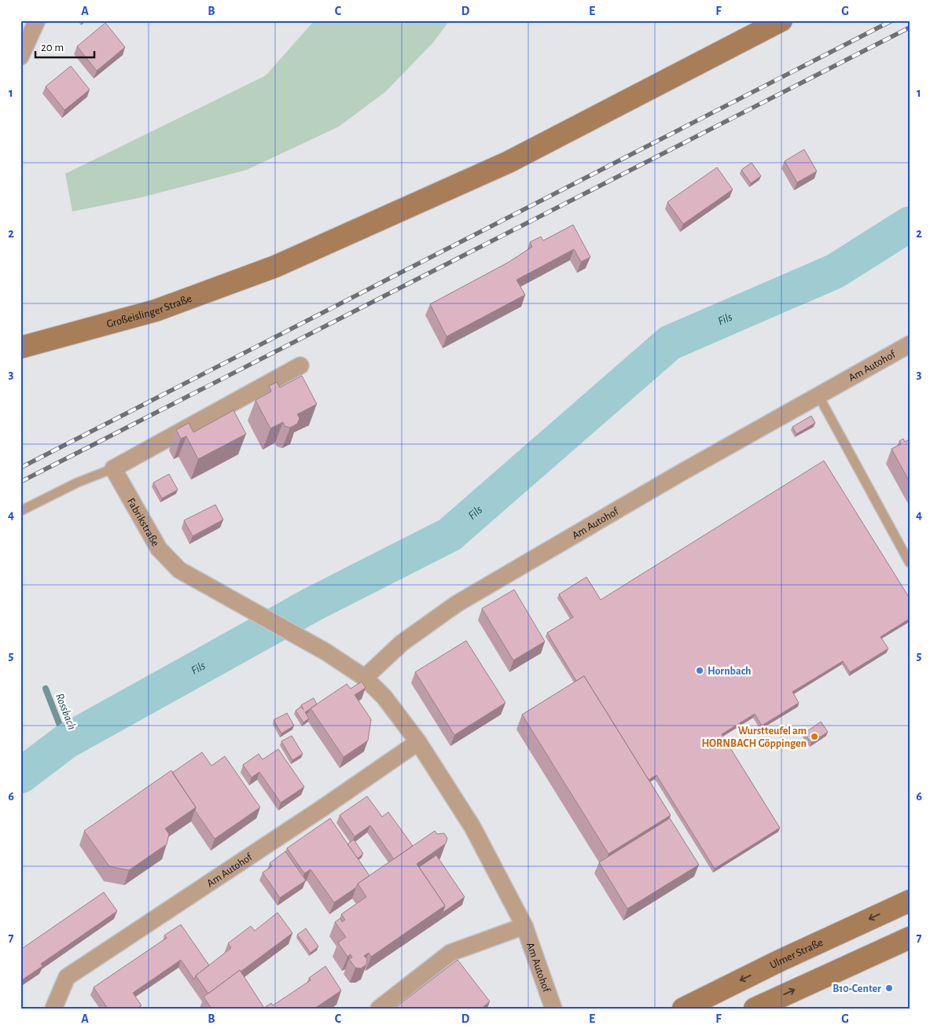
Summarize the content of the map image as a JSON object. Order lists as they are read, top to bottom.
{
  "streets": {
    "main road": ["Großeislinger Straße", "Ulmer Straße"],
    "street": ["Am Autohof", "Fabrikstraße"]
  },
  "crossings": [
    ["Am Autohof", "Fabrikstraße"]
  ],
  "water": ["Fils", "Rossbach"],
  "places": ["Hornbach", "Wurstteufel am HORNBACH Göppingen", "B10-Center"],
  "scale_bar": "20 m",
  "grid": {
    "columns": [
      "A",
      "B",
      "C",
      "D",
      "E",
      "F",
      "G"
    ],
    "rows": [
      "1",
      "2",
      "3",
      "4",
      "5",
      "6",
      "7"
    ]
  }
}
